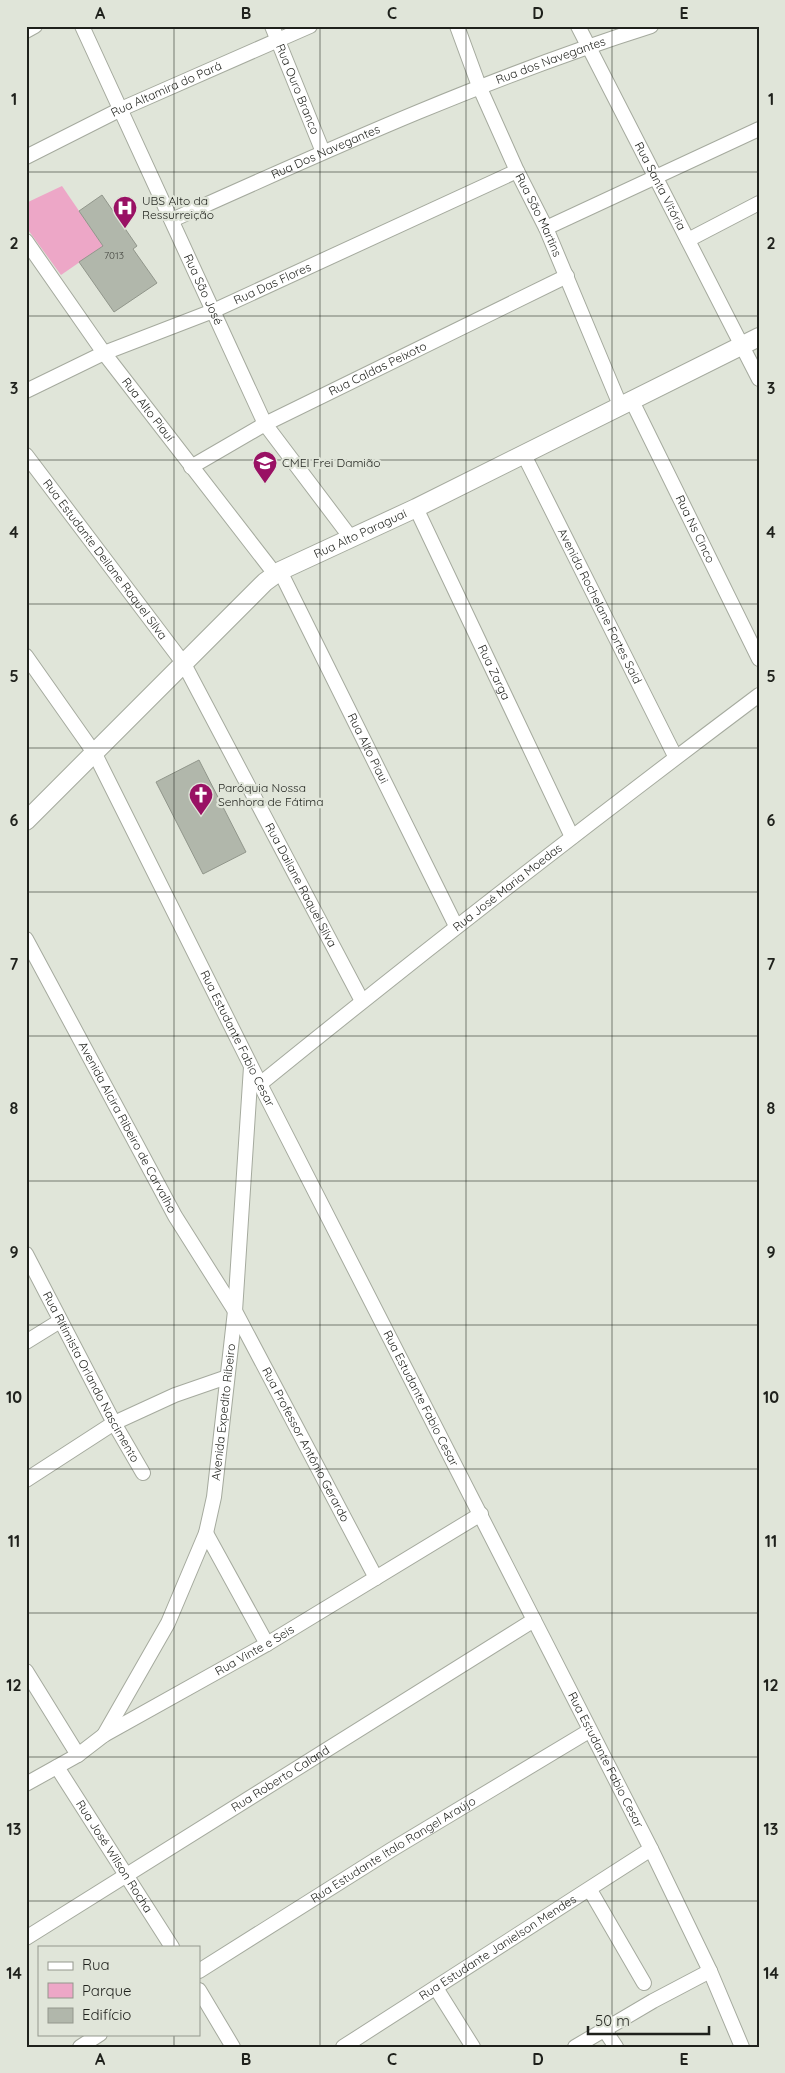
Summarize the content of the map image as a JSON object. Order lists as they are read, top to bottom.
{
  "streets": {
    "street": [
      "Rua dos Navegantes",
      "Rua Altamira do Pará",
      "Rua Ouro Branco",
      "Rua Dos Navegantes",
      "Rua Santa Vitória",
      "Rua São Martins",
      "Rua Das Flores",
      "Rua São José",
      "Rua Caldas Peixoto",
      "Rua Alto Piauí",
      "Rua Ns Cinco",
      "Rua Alto Paraguai",
      "Rua Estudante Deilane Raquel Silva",
      "Avenida Rochelane Fortes Said",
      "Rua Zarga",
      "Rua Alto Piaui",
      "Rua Dailane Raquel Silva",
      "Rua José Maria Moedas",
      "Rua Estudante Fabio Cesar",
      "Avenida Alcira Ribeiro de Carvalho",
      "Rua Ritimista Orlando Nascimento",
      "Avenida Expedito Ribeiro",
      "Rua Professor Antônio Gerardo",
      "Rua Vinte e Seis",
      "Rua Roberto Caland",
      "Rua Estudante Italo Rangel Araújo",
      "Rua José Wilson Rocha",
      "Rua Estudante Janielson Mendes"
    ]
  },
  "crossings": [
    ["Rua dos Navegantes", "Rua Dos Navegantes"],
    ["Rua dos Navegantes", "Rua Santa Vitória"],
    ["Rua dos Navegantes", "Rua São Martins"],
    ["Rua Altamira do Pará", "Rua Ouro Branco"],
    ["Rua Altamira do Pará", "Rua São José"],
    ["Rua Ouro Branco", "Rua Dos Navegantes"],
    ["Rua Dos Navegantes", "Rua São Martins"],
    ["Rua Dos Navegantes", "Rua São José"],
    ["Rua Santa Vitória", "Rua Alto Paraguai"],
    ["Rua São Martins", "Rua Das Flores"],
    ["Rua São Martins", "Rua Caldas Peixoto"],
    ["Rua São Martins", "Rua Ns Cinco"],
    ["Rua São Martins", "Rua Alto Paraguai"],
    ["Rua Das Flores", "Rua São José"],
    ["Rua Das Flores", "Rua Alto Piauí"],
    ["Rua São José", "Rua Caldas Peixoto"],
    ["Rua São José", "Rua Alto Paraguai"],
    ["Rua Caldas Peixoto", "Rua Alto Piauí"],
    ["Rua Alto Piauí", "Rua Alto Paraguai"],
    ["Rua Alto Piauí", "Rua Alto Piaui"],
    ["Rua Ns Cinco", "Rua Alto Paraguai"],
    ["Rua Alto Paraguai", "Rua Estudante Deilane Raquel Silva"],
    ["Rua Alto Paraguai", "Avenida Rochelane Fortes Said"],
    ["Rua Alto Paraguai", "Rua Zarga"],
    ["Rua Alto Paraguai", "Rua Alto Piaui"],
    ["Rua Alto Paraguai", "Rua Dailane Raquel Silva"],
    ["Rua Alto Paraguai", "Rua Estudante Fabio Cesar"],
    ["Rua Estudante Deilane Raquel Silva", "Rua Dailane Raquel Silva"],
    ["Avenida Rochelane Fortes Said", "Rua José Maria Moedas"],
    ["Rua Zarga", "Rua José Maria Moedas"],
    ["Rua Alto Piaui", "Rua José Maria Moedas"],
    ["Rua Dailane Raquel Silva", "Rua José Maria Moedas"],
    ["Rua José Maria Moedas", "Rua Estudante Fabio Cesar"],
    ["Rua Estudante Fabio Cesar", "Avenida Expedito Ribeiro"],
    ["Rua Estudante Fabio Cesar", "Rua Vinte e Seis"],
    ["Rua Estudante Fabio Cesar", "Rua Roberto Caland"],
    ["Rua Estudante Fabio Cesar", "Rua Estudante Italo Rangel Araújo"],
    ["Rua Estudante Fabio Cesar", "Rua Estudante Janielson Mendes"],
    ["Avenida Alcira Ribeiro de Carvalho", "Avenida Expedito Ribeiro"],
    ["Avenida Alcira Ribeiro de Carvalho", "Rua Professor Antônio Gerardo"],
    ["Avenida Expedito Ribeiro", "Rua Professor Antônio Gerardo"],
    ["Avenida Expedito Ribeiro", "Rua Vinte e Seis"],
    ["Rua Professor Antônio Gerardo", "Rua Vinte e Seis"],
    ["Rua Vinte e Seis", "Rua José Wilson Rocha"],
    ["Rua Roberto Caland", "Rua José Wilson Rocha"]
  ],
  "places": {
    "hospital": ["UBS Alto da Ressurreição"],
    "school or university": ["CMEI Frei Damião"],
    "church": ["Paróquia Nossa Senhora de Fátima"]
  },
  "house_numbers": ["7013"],
  "legend": ["Rua", "Parque", "Edifício"],
  "scale_bar": "50 m",
  "grid": {
    "columns": [
      "A",
      "B",
      "C",
      "D",
      "E"
    ],
    "rows": [
      "1",
      "2",
      "3",
      "4",
      "5",
      "6",
      "7",
      "8",
      "9",
      "10",
      "11",
      "12",
      "13",
      "14"
    ]
  }
}
